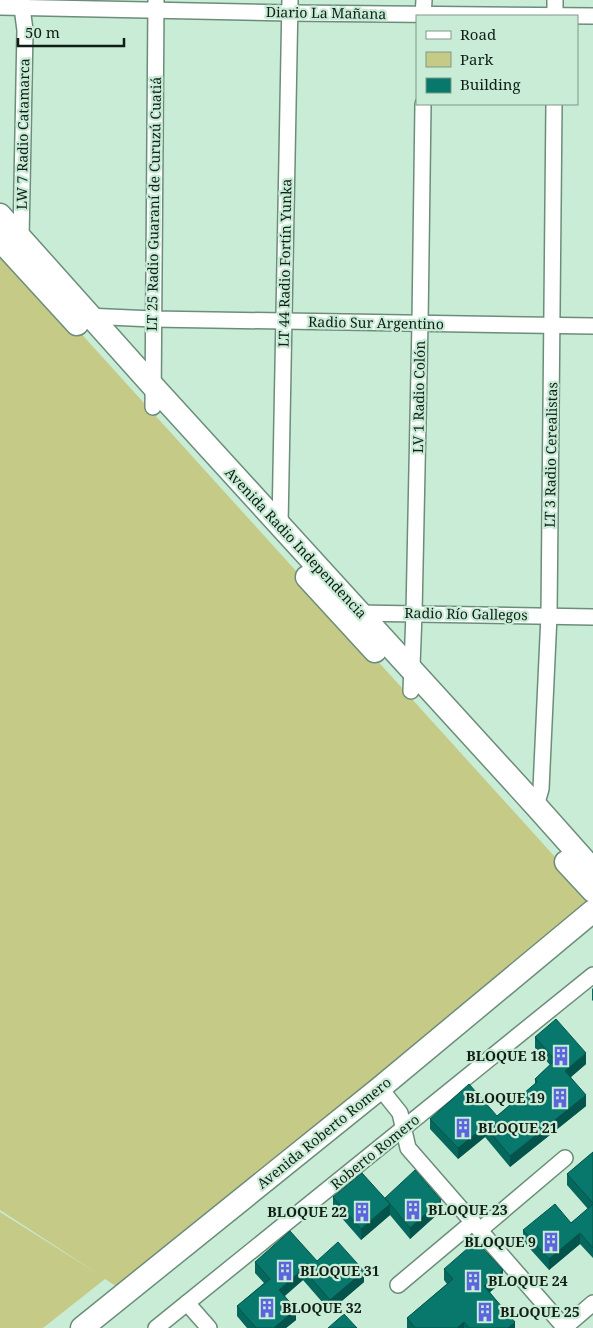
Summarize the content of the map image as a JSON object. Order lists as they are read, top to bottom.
{
  "streets": {
    "main road": ["Avenida Radio Independencia", "Avenida Roberto Romero"],
    "street": [
      "Diario La Mañana",
      "LW 7 Radio Catamarca",
      "LT 25 Radio Guaraní de Curuzú Cuatiá",
      "LT 44 Radio Fortín Yunka",
      "Radio Sur Argentino",
      "LV 1 Radio Colón",
      "LT 3 Radio Cerealistas",
      "Radio Río Gallegos",
      "Roberto Romero"
    ]
  },
  "crossings": [
    ["Diario La Mañana", "LW 7 Radio Catamarca"],
    ["Diario La Mañana", "LT 25 Radio Guaraní de Curuzú Cuatiá"],
    ["Diario La Mañana", "LT 44 Radio Fortín Yunka"],
    ["LW 7 Radio Catamarca", "Avenida Radio Independencia"],
    ["LT 25 Radio Guaraní de Curuzú Cuatiá", "Radio Sur Argentino"],
    ["LT 25 Radio Guaraní de Curuzú Cuatiá", "Avenida Radio Independencia"],
    ["LT 44 Radio Fortín Yunka", "Radio Sur Argentino"],
    ["LT 44 Radio Fortín Yunka", "Avenida Radio Independencia"],
    ["Radio Sur Argentino", "LV 1 Radio Colón"],
    ["Radio Sur Argentino", "LT 3 Radio Cerealistas"],
    ["Radio Sur Argentino", "Avenida Radio Independencia"],
    ["LV 1 Radio Colón", "Avenida Radio Independencia"],
    ["LV 1 Radio Colón", "Radio Río Gallegos"],
    ["LT 3 Radio Cerealistas", "Avenida Radio Independencia"],
    ["LT 3 Radio Cerealistas", "Radio Río Gallegos"],
    ["Avenida Radio Independencia", "Radio Río Gallegos"]
  ],
  "places": {
    "building": [
      "BLOQUE 18",
      "BLOQUE 19",
      "BLOQUE 21",
      "BLOQUE 23",
      "BLOQUE 22",
      "BLOQUE 9",
      "BLOQUE 31",
      "BLOQUE 24",
      "BLOQUE 32",
      "BLOQUE 25"
    ]
  },
  "legend": ["Road", "Park", "Building"],
  "scale_bar": "50 m"
}
